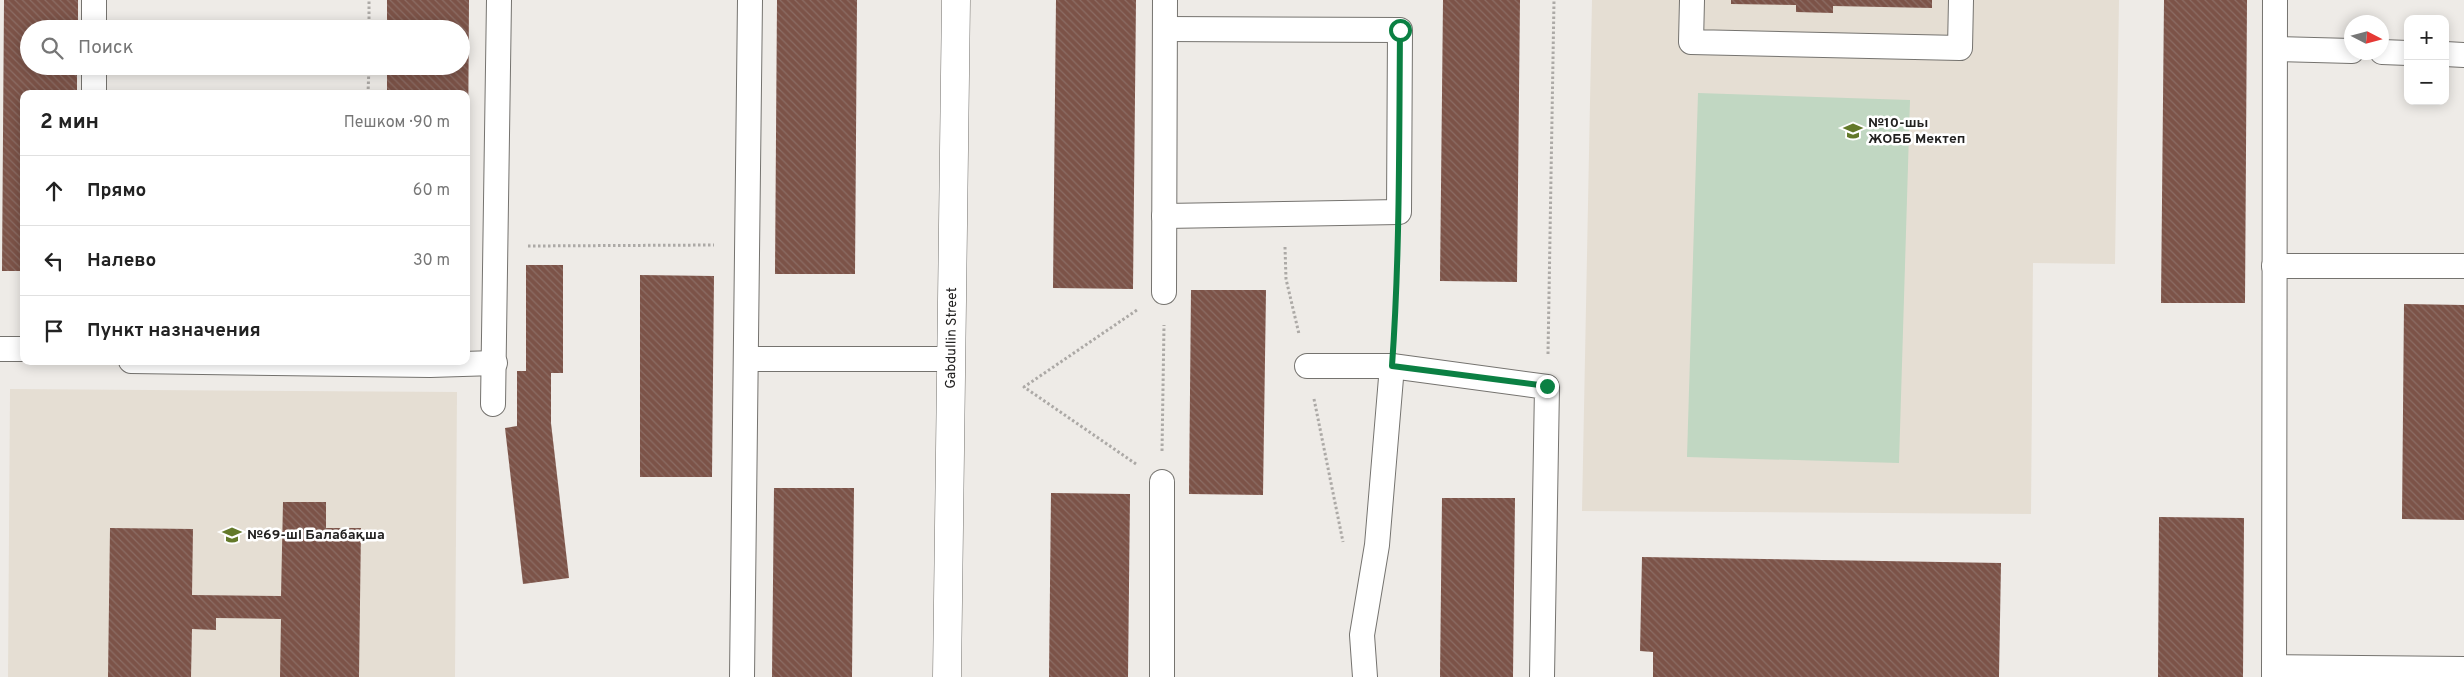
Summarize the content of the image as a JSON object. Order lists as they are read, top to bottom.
{
  "streets": {
    "street": ["Gabdullin Street"]
  },
  "places": {
    "school or university": ["№10-шы ЖОББ Мектеп", "№69-ші Балабақша"]
  },
  "north": "right",
  "page": {
    "map_buttons": ["+", "−"],
    "search": "Поиск",
    "heading": ["2 мин", "Пешком · 90 m"],
    "list": [
      ["Прямо", "60 m"],
      ["Налево", "30 m"],
      "Пункт назначения"
    ]
  }
}
